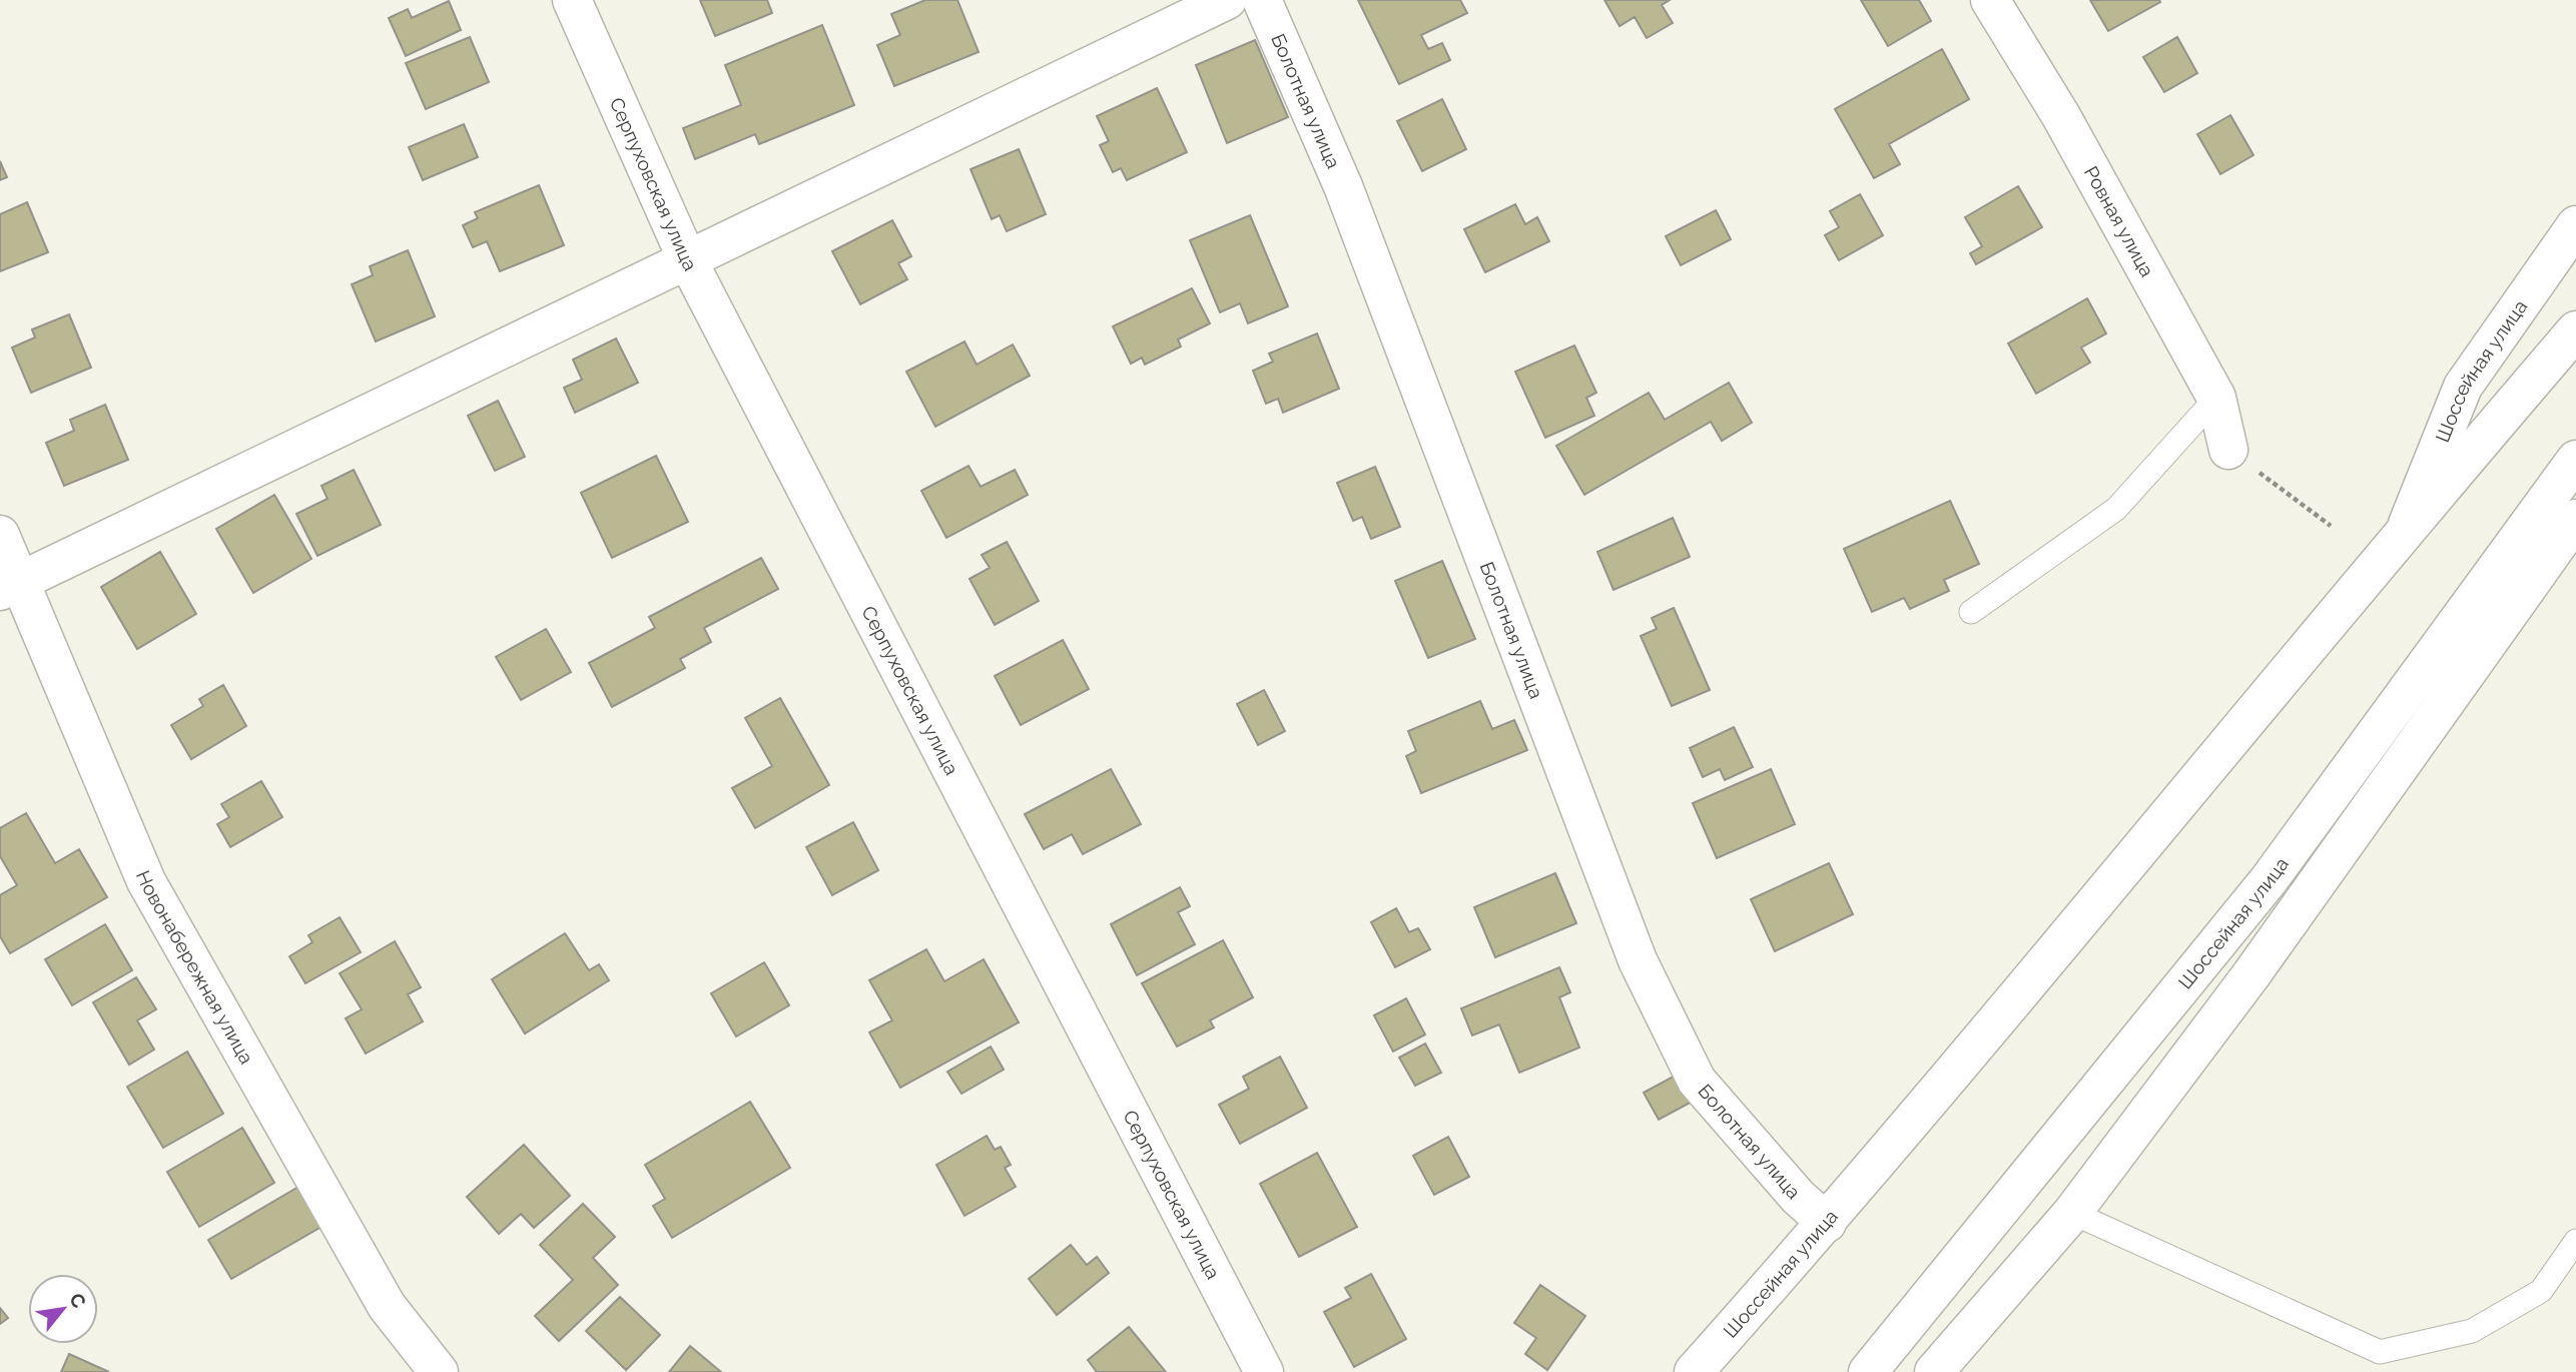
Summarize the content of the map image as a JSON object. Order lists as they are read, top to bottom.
{
  "streets": {
    "street": [
      "Болотная улица",
      "Серпуховская улица",
      "Ровная улица",
      "Шоссейная улица",
      "Новонабережная улица"
    ]
  },
  "crossings": [
    ["Болотная улица", "Шоссейная улица"]
  ],
  "north": "top right"
}
